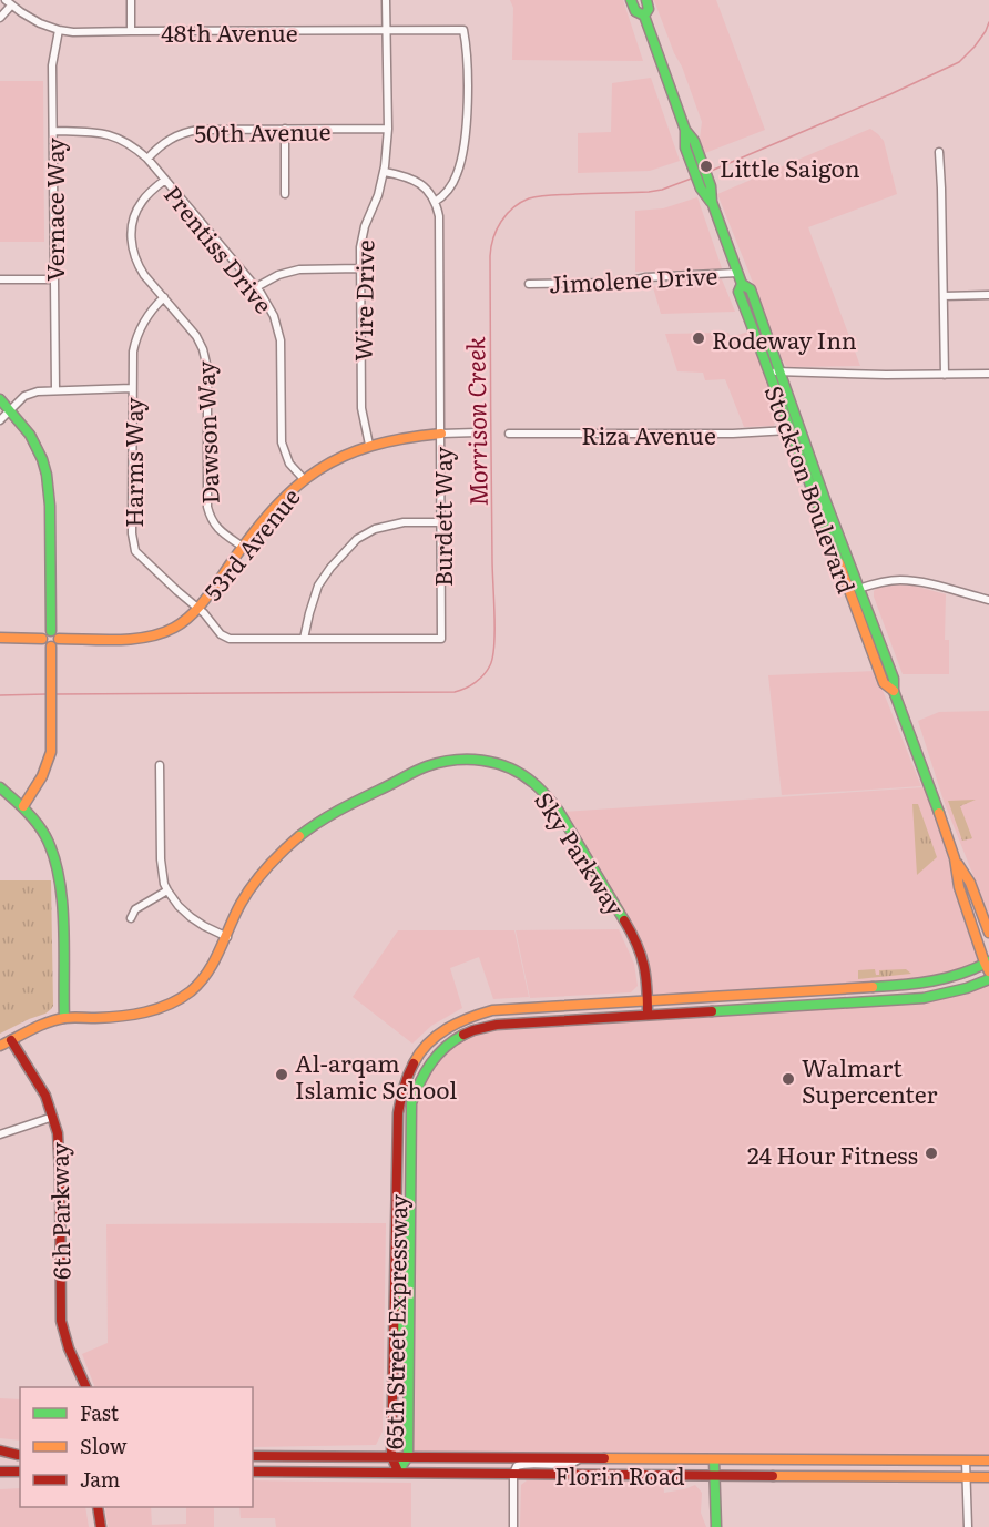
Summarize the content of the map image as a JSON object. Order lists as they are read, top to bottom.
{
  "streets": {
    "main road": [
      "Stockton Boulevard",
      "53rd Avenue",
      "Sky Parkway",
      "6th Parkway",
      "65th Street Expressway",
      "Florin Road"
    ],
    "street": [
      "48th Avenue",
      "50th Avenue",
      "Vernace Way",
      "Prentiss Drive",
      "Jimolene Drive",
      "Wire Drive",
      "Dawson Way",
      "Riza Avenue",
      "Harms Way",
      "Burdett Way"
    ]
  },
  "crossings": [
    ["48th Avenue", "Vernace Way"],
    ["48th Avenue", "Wire Drive"],
    ["48th Avenue", "Burdett Way"],
    ["50th Avenue", "Prentiss Drive"],
    ["50th Avenue", "Wire Drive"],
    ["Vernace Way", "Prentiss Drive"],
    ["Prentiss Drive", "Dawson Way"],
    ["Prentiss Drive", "53rd Avenue"],
    ["Jimolene Drive", "Stockton Boulevard"],
    ["Wire Drive", "53rd Avenue"],
    ["Dawson Way", "Harms Way"],
    ["Dawson Way", "53rd Avenue"],
    ["Riza Avenue", "Stockton Boulevard"],
    ["Harms Way", "Burdett Way"],
    ["Harms Way", "53rd Avenue"],
    ["Stockton Boulevard", "65th Street Expressway"],
    ["Burdett Way", "53rd Avenue"],
    ["Sky Parkway", "6th Parkway"],
    ["Sky Parkway", "65th Street Expressway"],
    ["65th Street Expressway", "Florin Road"]
  ],
  "water": ["Morrison Creek"],
  "places": [
    "Little Saigon",
    "Rodeway Inn",
    "Al-arqam Islamic School",
    "Walmart Supercenter",
    "24 Hour Fitness"
  ],
  "legend": ["Fast", "Slow", "Jam"]
}
